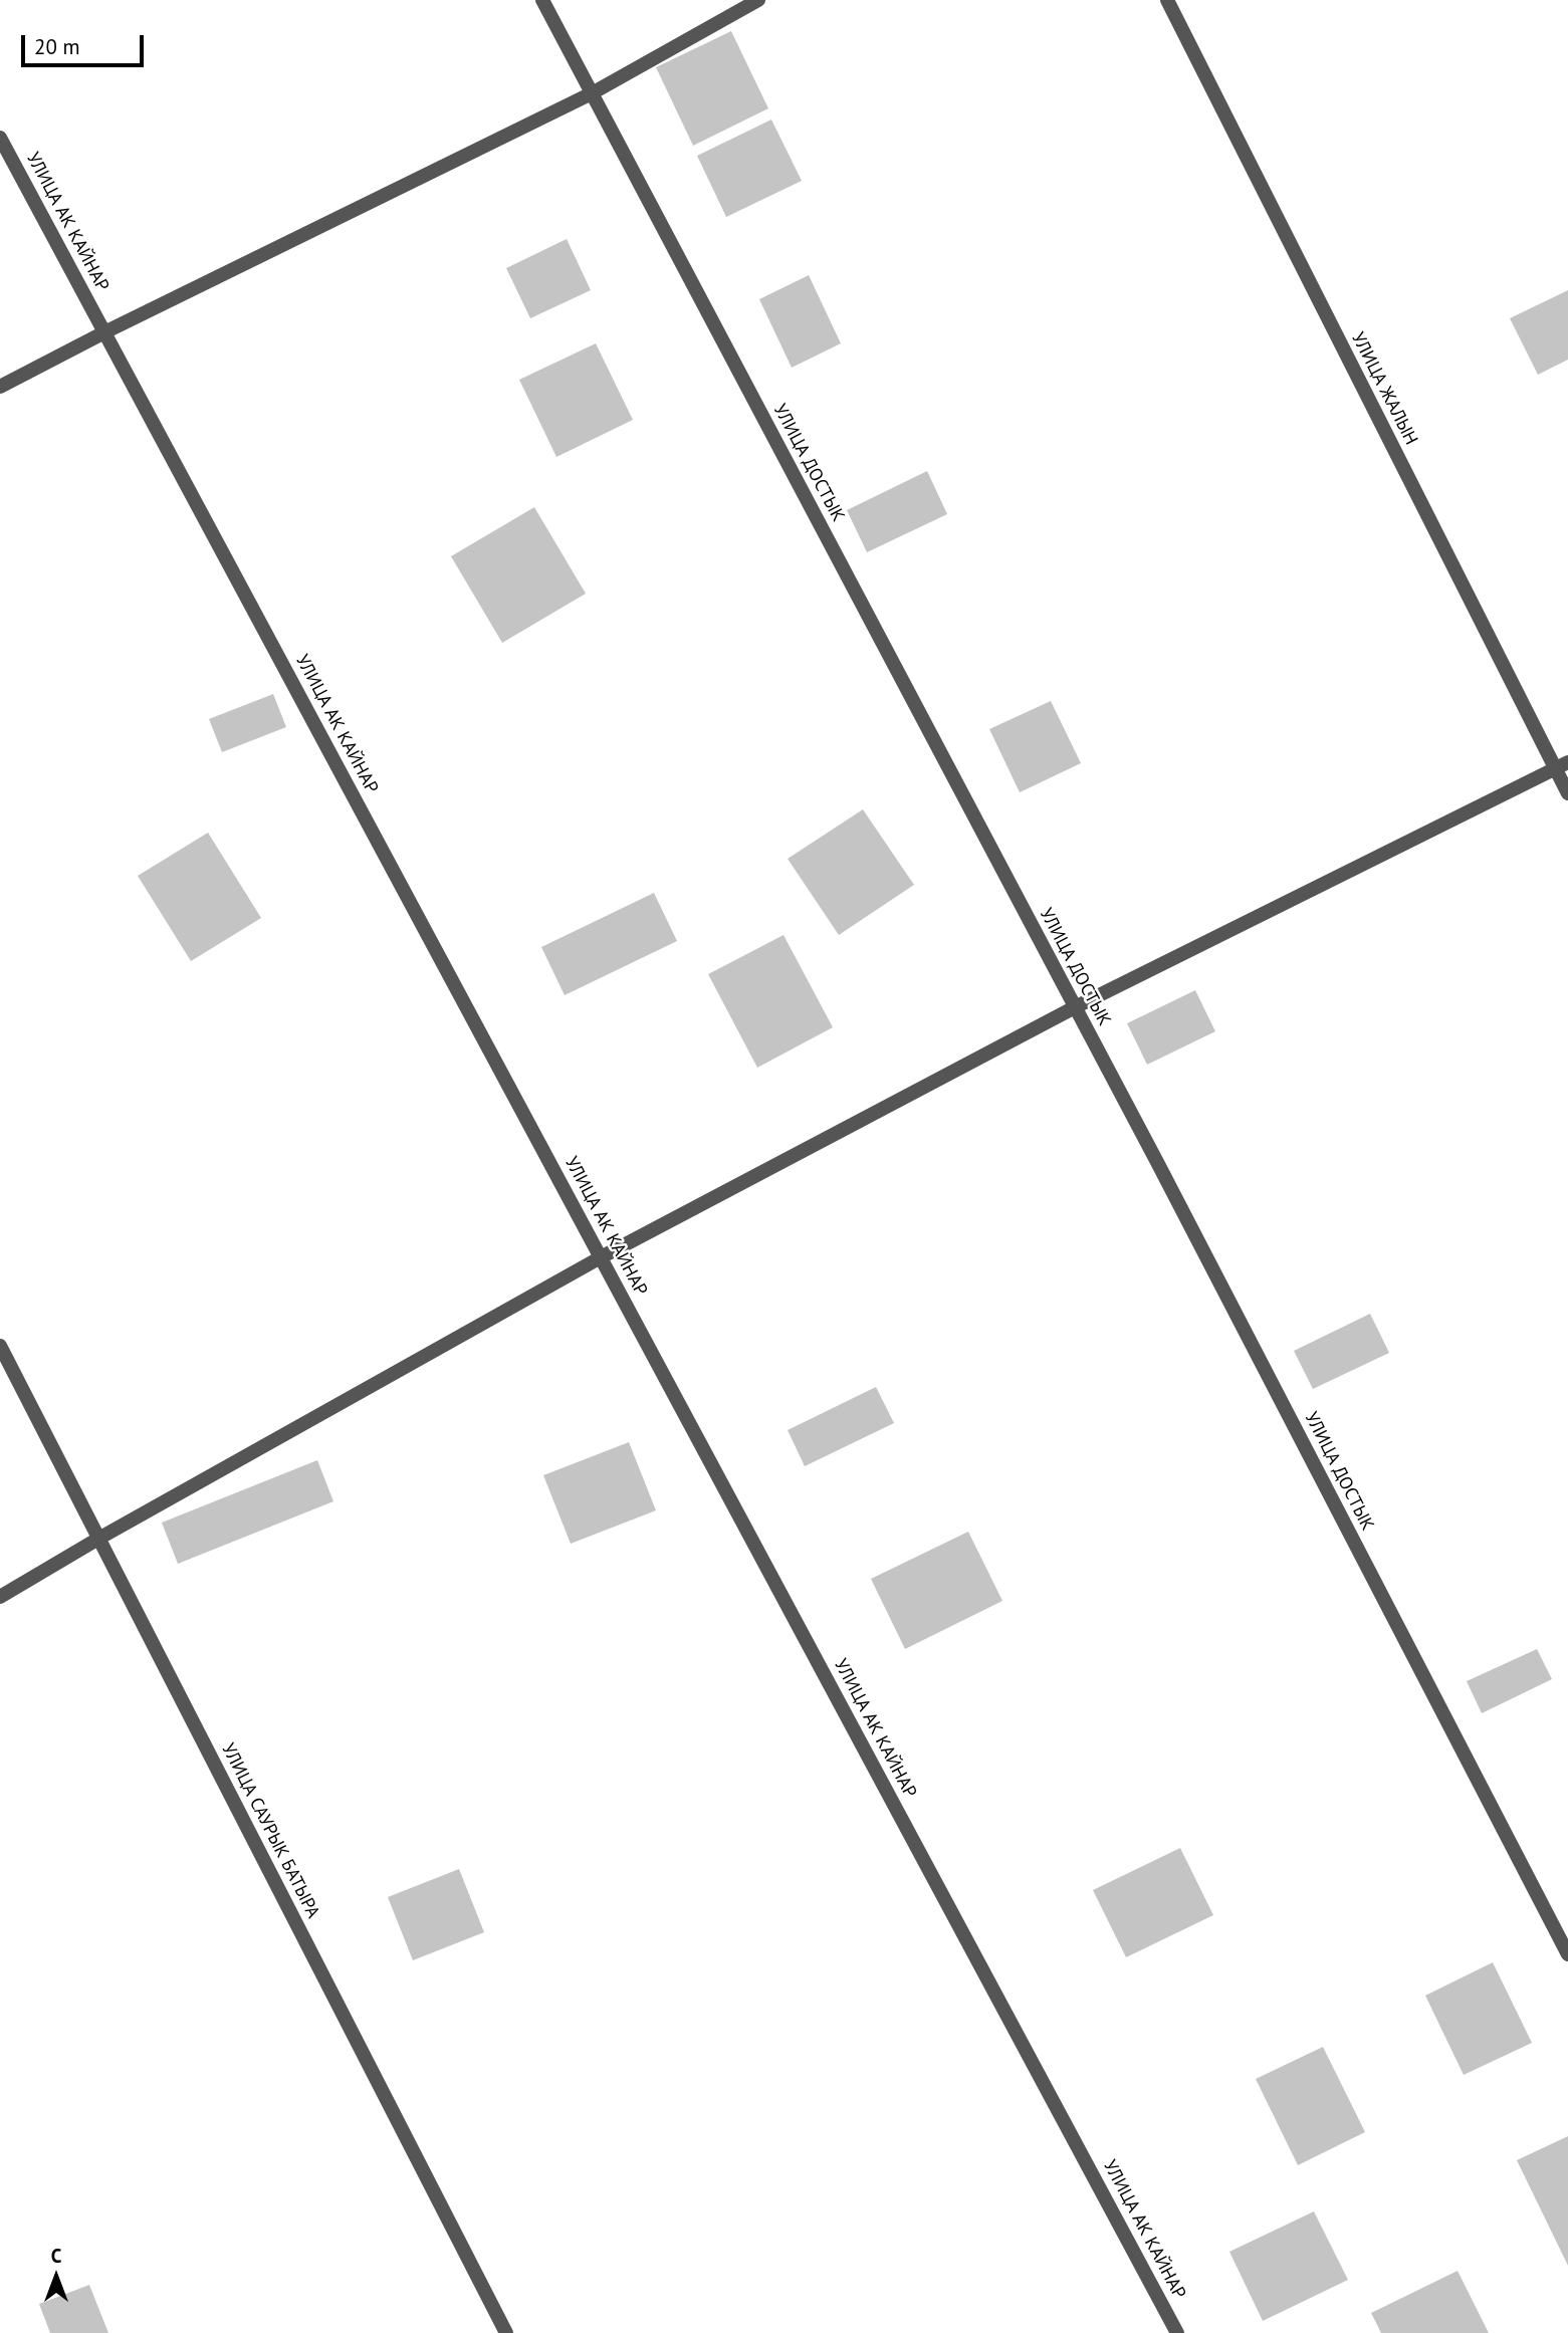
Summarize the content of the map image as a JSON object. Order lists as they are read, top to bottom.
{
  "streets": {
    "street": [
      "УЛИЦА АК КАЙНАР",
      "УЛИЦА ЖАЛЫН",
      "УЛИЦА ДОСТЫК",
      "УЛИЦА САУРЫК БАТЫРА"
    ]
  },
  "scale_bar": "20 m",
  "north": "top"
}
